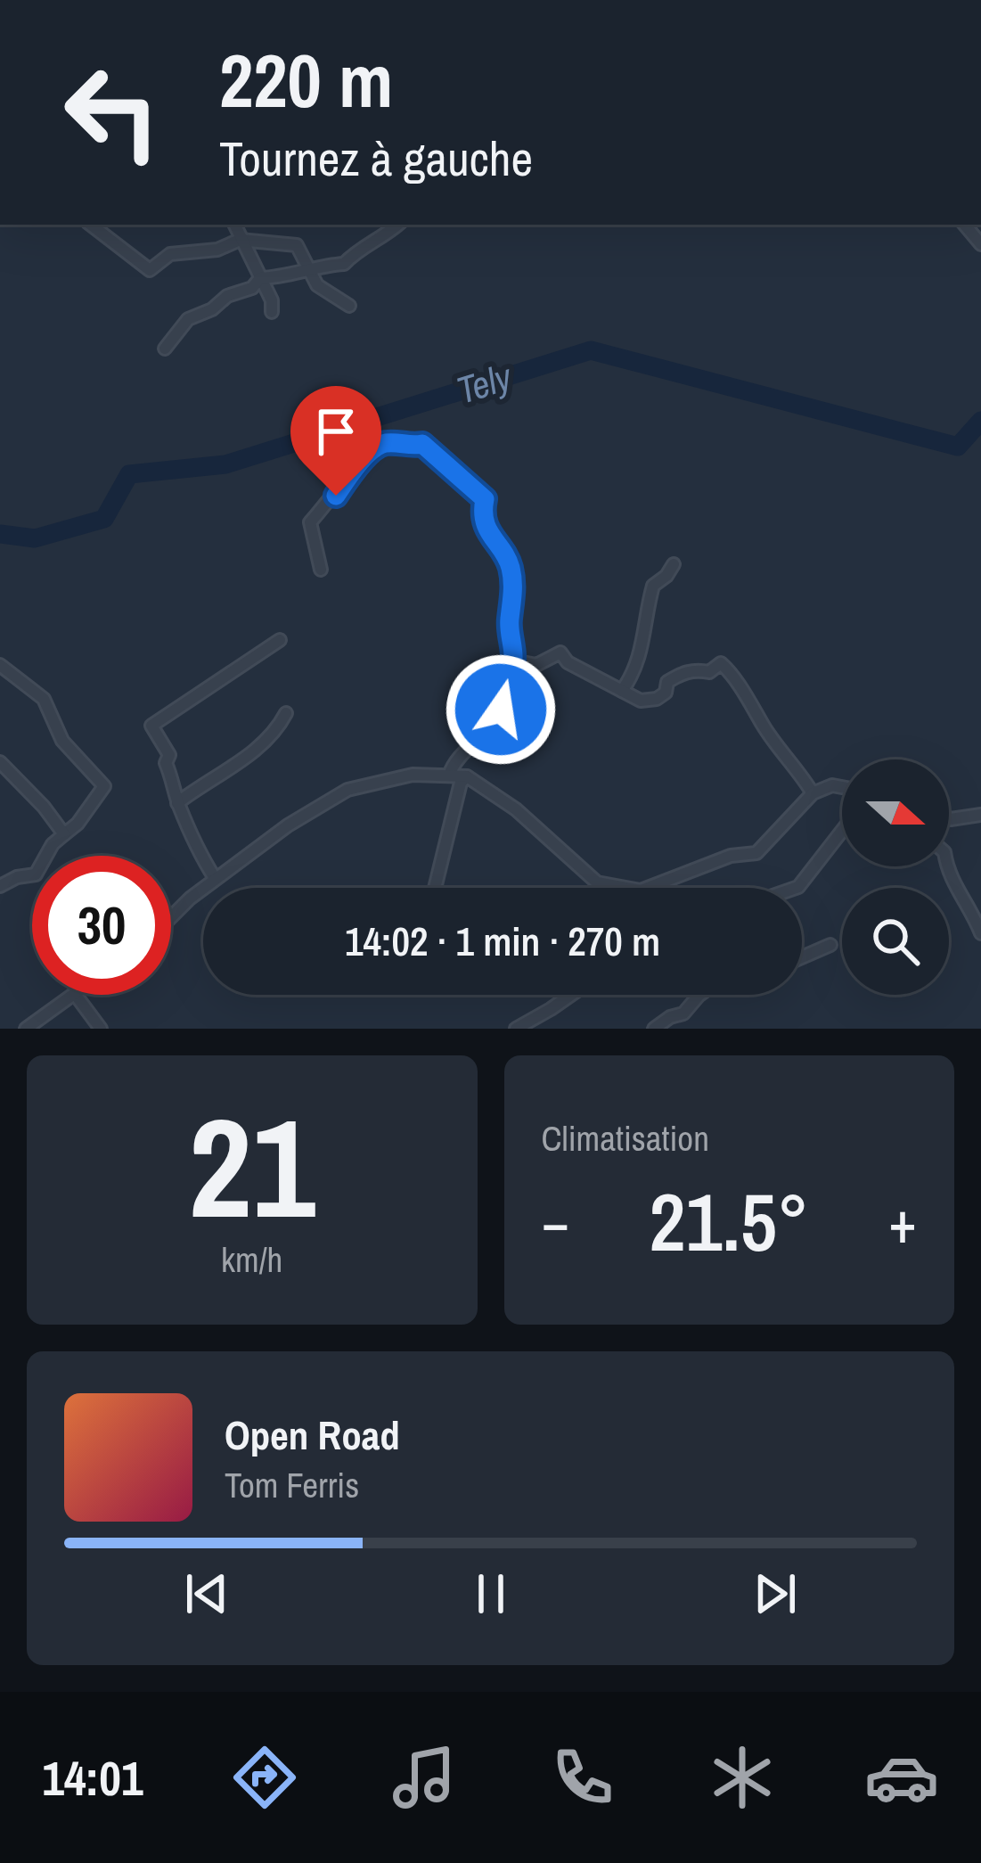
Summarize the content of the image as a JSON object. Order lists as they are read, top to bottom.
{
  "water": ["Tely"],
  "north": "right",
  "page": {
    "turn": ["220 m", "Tournez à gauche"],
    "limit": "30",
    "trip": "14:02 · 1 min · 270 m",
    "tile": [
      ["21", "km/h"],
      "Climatisation"
    ],
    "heat": ["−", "21.5°", "+"],
    "song": ["Open Road", "Tom Ferris"],
    "tabs": "14:01"
  }
}
